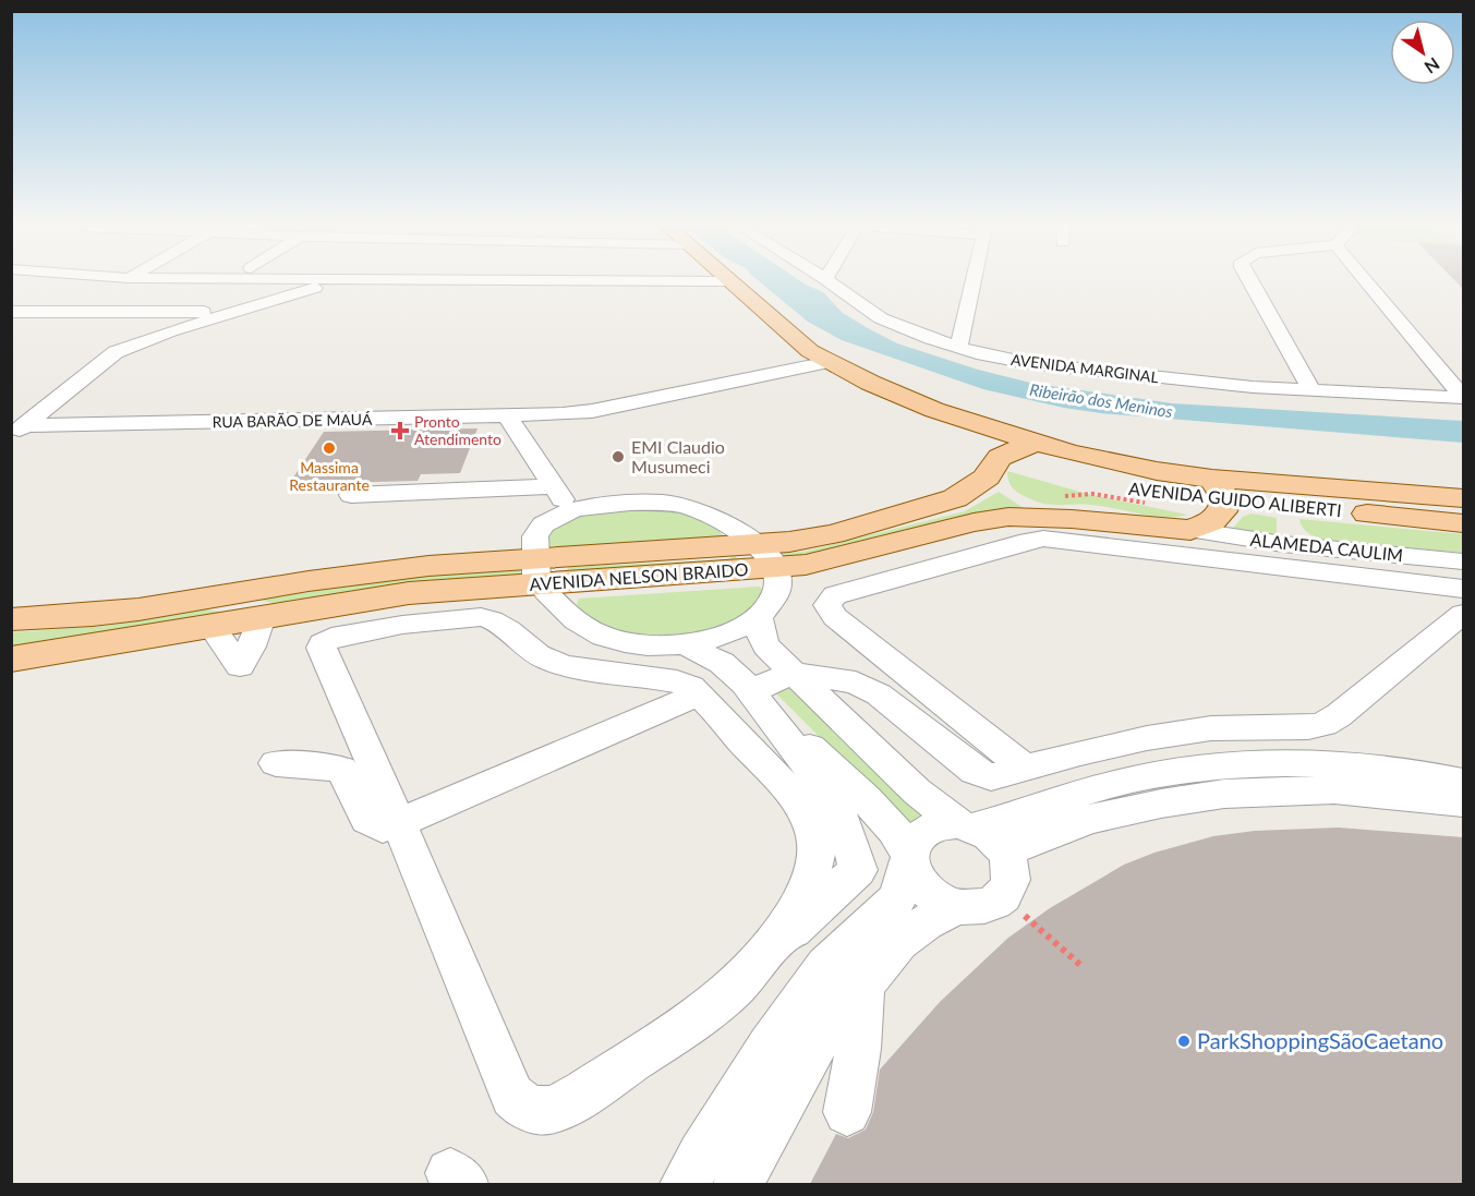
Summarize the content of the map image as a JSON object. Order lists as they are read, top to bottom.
{
  "streets": {
    "main road": ["AVENIDA GUIDO ALIBERTI", "AVENIDA NELSON BRAIDO"],
    "street": ["AVENIDA MARGINAL", "RUA BARÃO DE MAUÁ", "ALAMEDA CAULIM"]
  },
  "crossings": [
    ["RUA BARÃO DE MAUÁ", "AVENIDA GUIDO ALIBERTI"],
    ["AVENIDA GUIDO ALIBERTI", "AVENIDA NELSON BRAIDO"],
    ["ALAMEDA CAULIM", "AVENIDA NELSON BRAIDO"]
  ],
  "water": ["Ribeirão dos Meninos"],
  "places": {
    "health": ["Pronto Atendimento"],
    "other": ["Massima Restaurante", "EMI Claudio Musumeci", "ParkShoppingSãoCaetano"]
  },
  "north": "bottom right"
}
